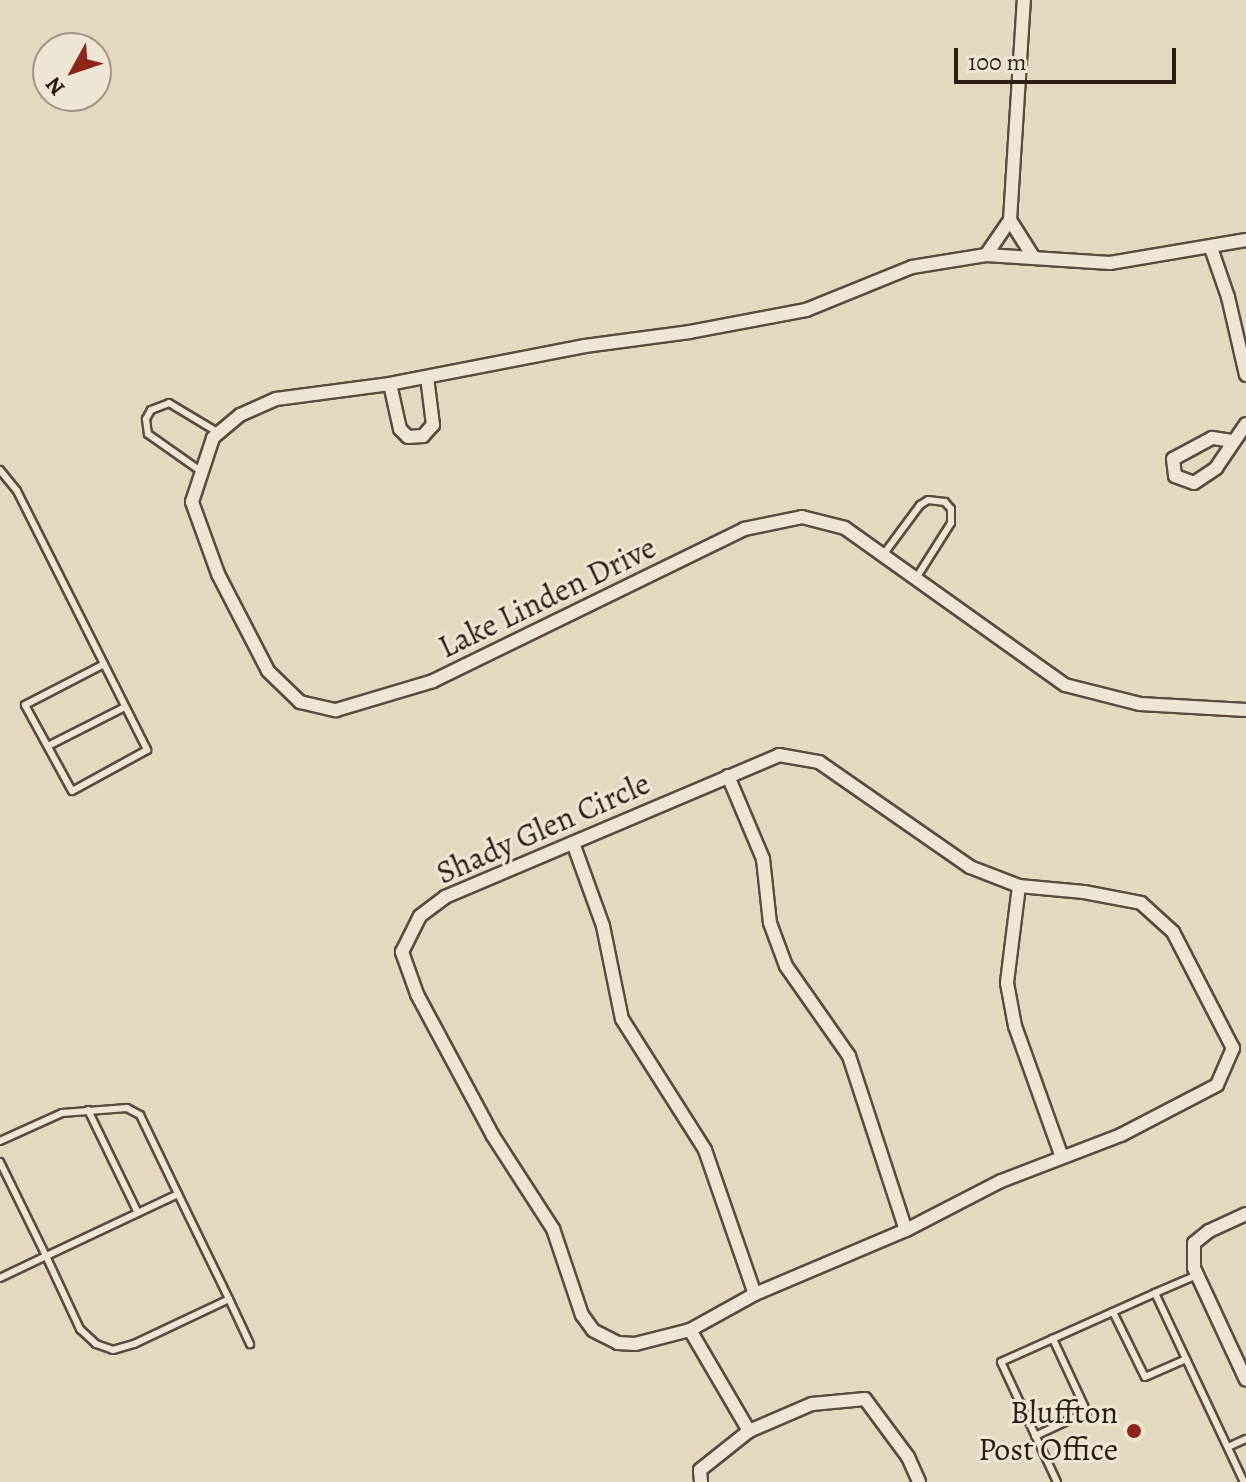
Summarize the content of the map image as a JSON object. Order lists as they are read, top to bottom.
{
  "streets": {
    "street": ["Lake Linden Drive", "Shady Glen Circle"]
  },
  "places": ["Bluffton Post Office"],
  "scale_bar": "100 m",
  "north": "bottom left"
}
